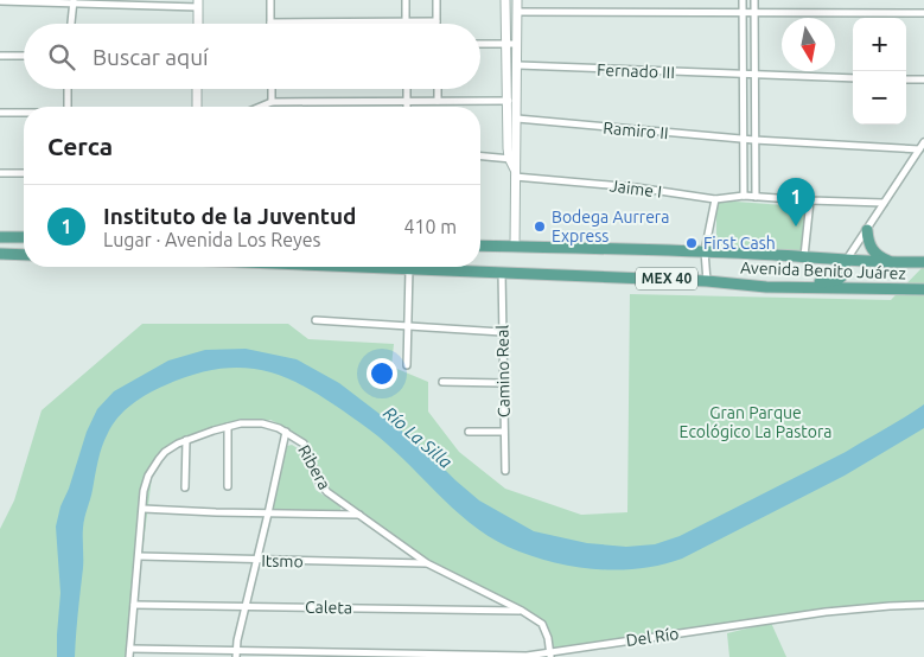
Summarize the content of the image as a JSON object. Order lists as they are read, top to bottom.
{
  "streets": {
    "main road": ["Avenida Benito Juárez", "MEX 40"],
    "street": [
      "Fernado III",
      "Ramiro II",
      "Jaime I",
      "Camino Real",
      "Ribera",
      "Itsmo",
      "Caleta",
      "Del Río"
    ]
  },
  "crossings": [
    ["Avenida Benito Juárez", "Camino Real"],
    ["Ribera", "Itsmo"],
    ["Ribera", "Caleta"],
    ["Ribera", "Del Río"]
  ],
  "water": ["Río La Silla"],
  "parks": ["Gran Parque Ecológico La Pastora"],
  "places": ["Bodega Aurrera Express", "First Cash"],
  "north": "bottom",
  "page": {
    "map_buttons": ["+", "−"],
    "search": "Buscar aquí",
    "heading": "Cerca",
    "pins": "1",
    "list": [
      {
        "mark": "1",
        "name": "Instituto de la Juventud",
        "note": "Lugar · Avenida Los Reyes",
        "value": "410 m"
      }
    ]
  }
}
